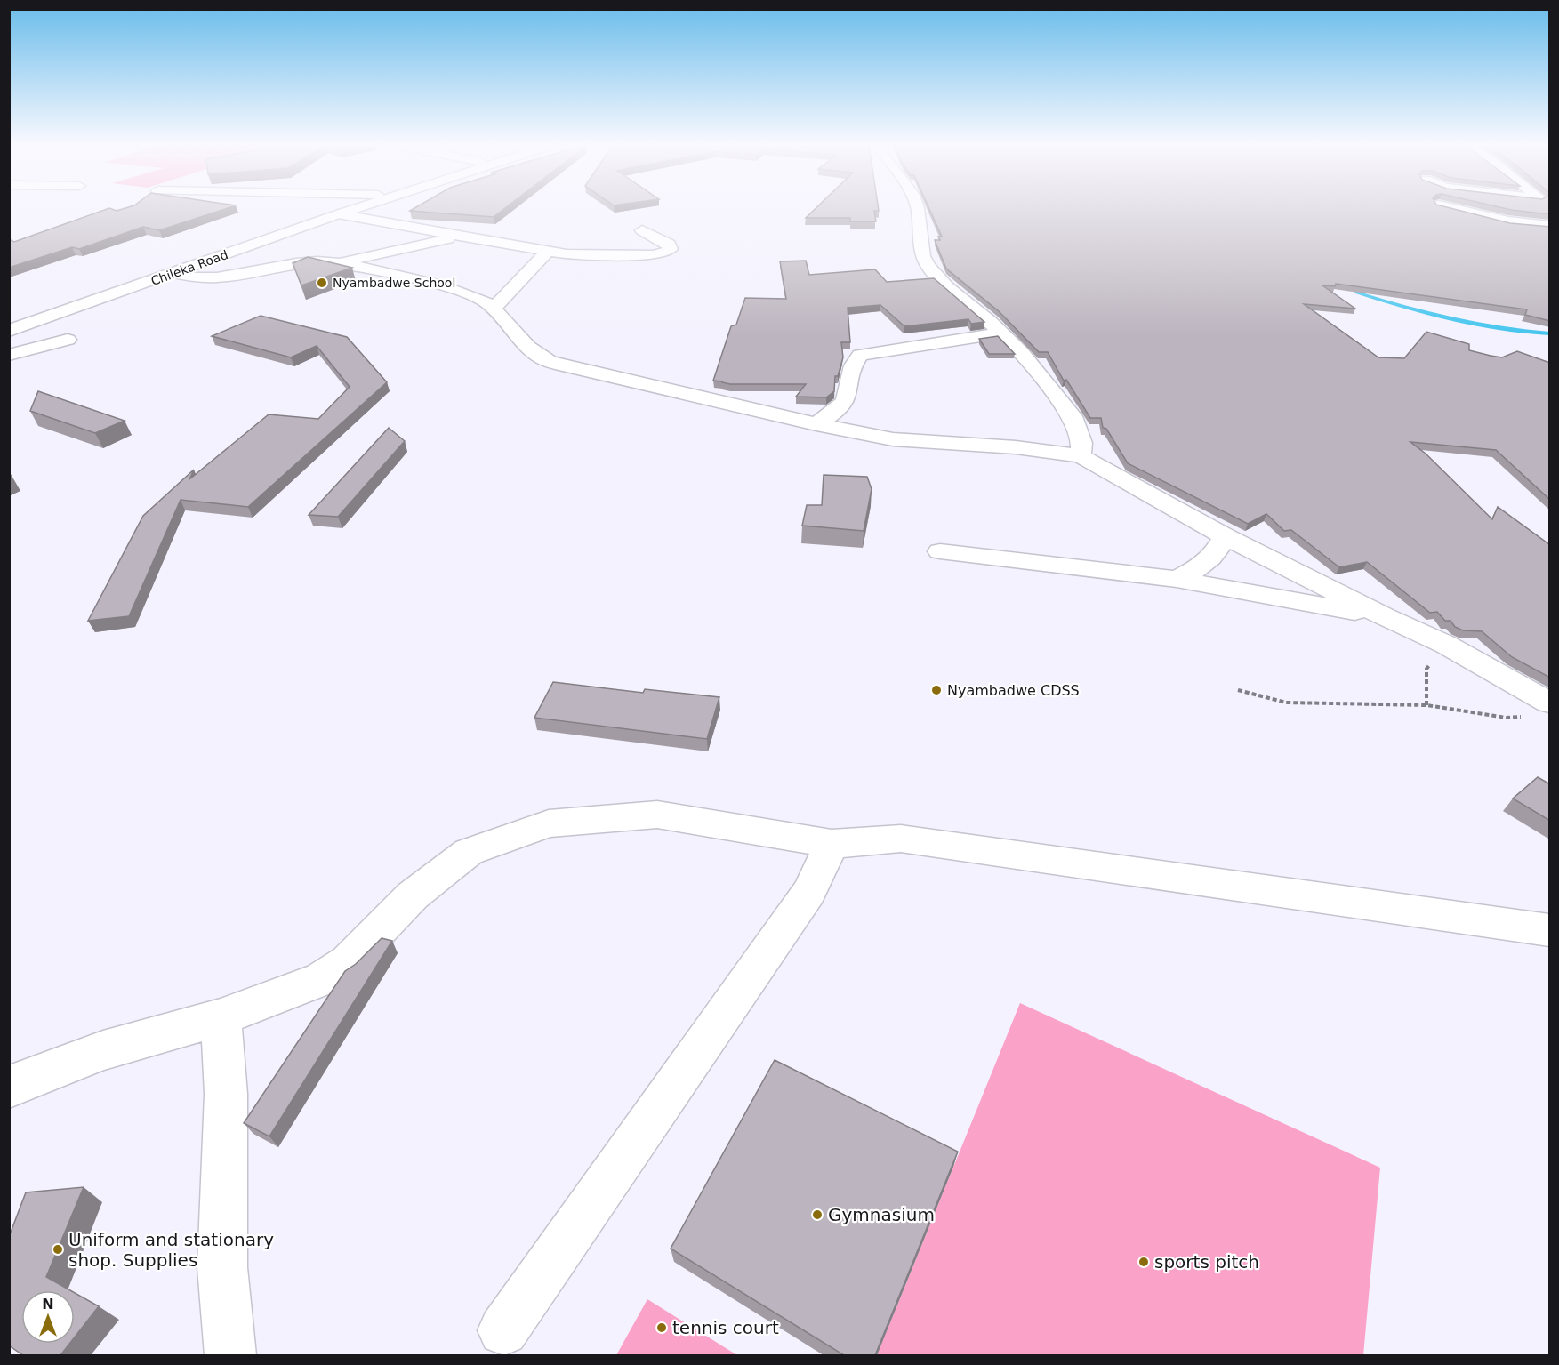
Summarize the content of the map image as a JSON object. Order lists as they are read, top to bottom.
{
  "streets": {
    "main road": ["Chileka Road"]
  },
  "places": [
    "Nyambadwe School",
    "Nyambadwe CDSS",
    "Gymnasium",
    "Uniform and stationary shop. Supplies",
    "sports pitch",
    "tennis court"
  ],
  "north": "top"
}
